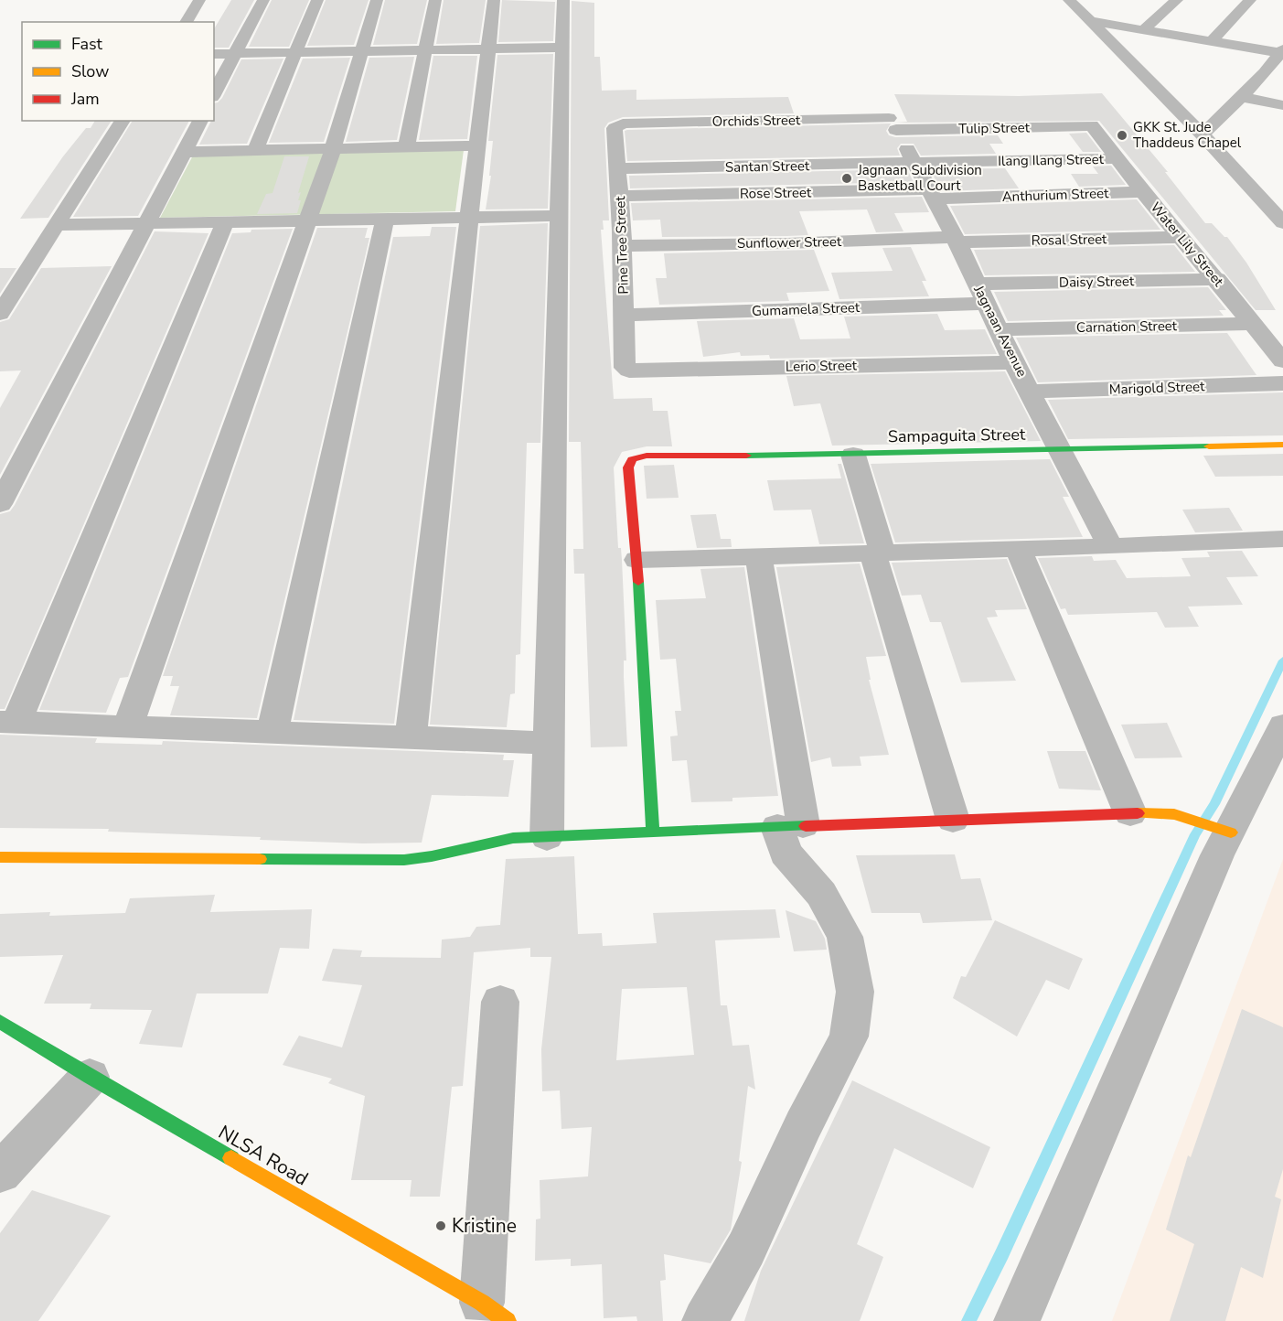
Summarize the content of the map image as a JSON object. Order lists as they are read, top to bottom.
{
  "streets": {
    "street": [
      "Orchids Street",
      "Tulip Street",
      "Ilang Ilang Street",
      "Santan Street",
      "Rose Street",
      "Anthurium Street",
      "Rosal Street",
      "Sunflower Street",
      "Water Lily Street",
      "Pine Tree Street",
      "Daisy Street",
      "Gumamela Street",
      "Carnation Street",
      "Jagnaan Avenue",
      "Lerio Street",
      "Marigold Street",
      "Sampaguita Street",
      "NLSA Road"
    ]
  },
  "crossings": [
    ["Orchids Street", "Tulip Street"],
    ["Orchids Street", "Pine Tree Street"],
    ["Orchids Street", "Jagnaan Avenue"],
    ["Tulip Street", "Water Lily Street"],
    ["Tulip Street", "Jagnaan Avenue"],
    ["Ilang Ilang Street", "Santan Street"],
    ["Ilang Ilang Street", "Water Lily Street"],
    ["Ilang Ilang Street", "Jagnaan Avenue"],
    ["Santan Street", "Pine Tree Street"],
    ["Santan Street", "Jagnaan Avenue"],
    ["Rose Street", "Anthurium Street"],
    ["Rose Street", "Pine Tree Street"],
    ["Rose Street", "Jagnaan Avenue"],
    ["Anthurium Street", "Water Lily Street"],
    ["Anthurium Street", "Jagnaan Avenue"],
    ["Rosal Street", "Sunflower Street"],
    ["Rosal Street", "Water Lily Street"],
    ["Rosal Street", "Jagnaan Avenue"],
    ["Sunflower Street", "Pine Tree Street"],
    ["Sunflower Street", "Jagnaan Avenue"],
    ["Water Lily Street", "Daisy Street"],
    ["Water Lily Street", "Carnation Street"],
    ["Pine Tree Street", "Gumamela Street"],
    ["Pine Tree Street", "Lerio Street"],
    ["Daisy Street", "Jagnaan Avenue"],
    ["Gumamela Street", "Jagnaan Avenue"],
    ["Carnation Street", "Jagnaan Avenue"],
    ["Jagnaan Avenue", "Lerio Street"],
    ["Jagnaan Avenue", "Marigold Street"],
    ["Jagnaan Avenue", "Sampaguita Street"]
  ],
  "places": ["GKK St. Jude Thaddeus Chapel", "Jagnaan Subdivision Basketball Court", "Kristine"],
  "legend": ["Fast", "Slow", "Jam"]
}
